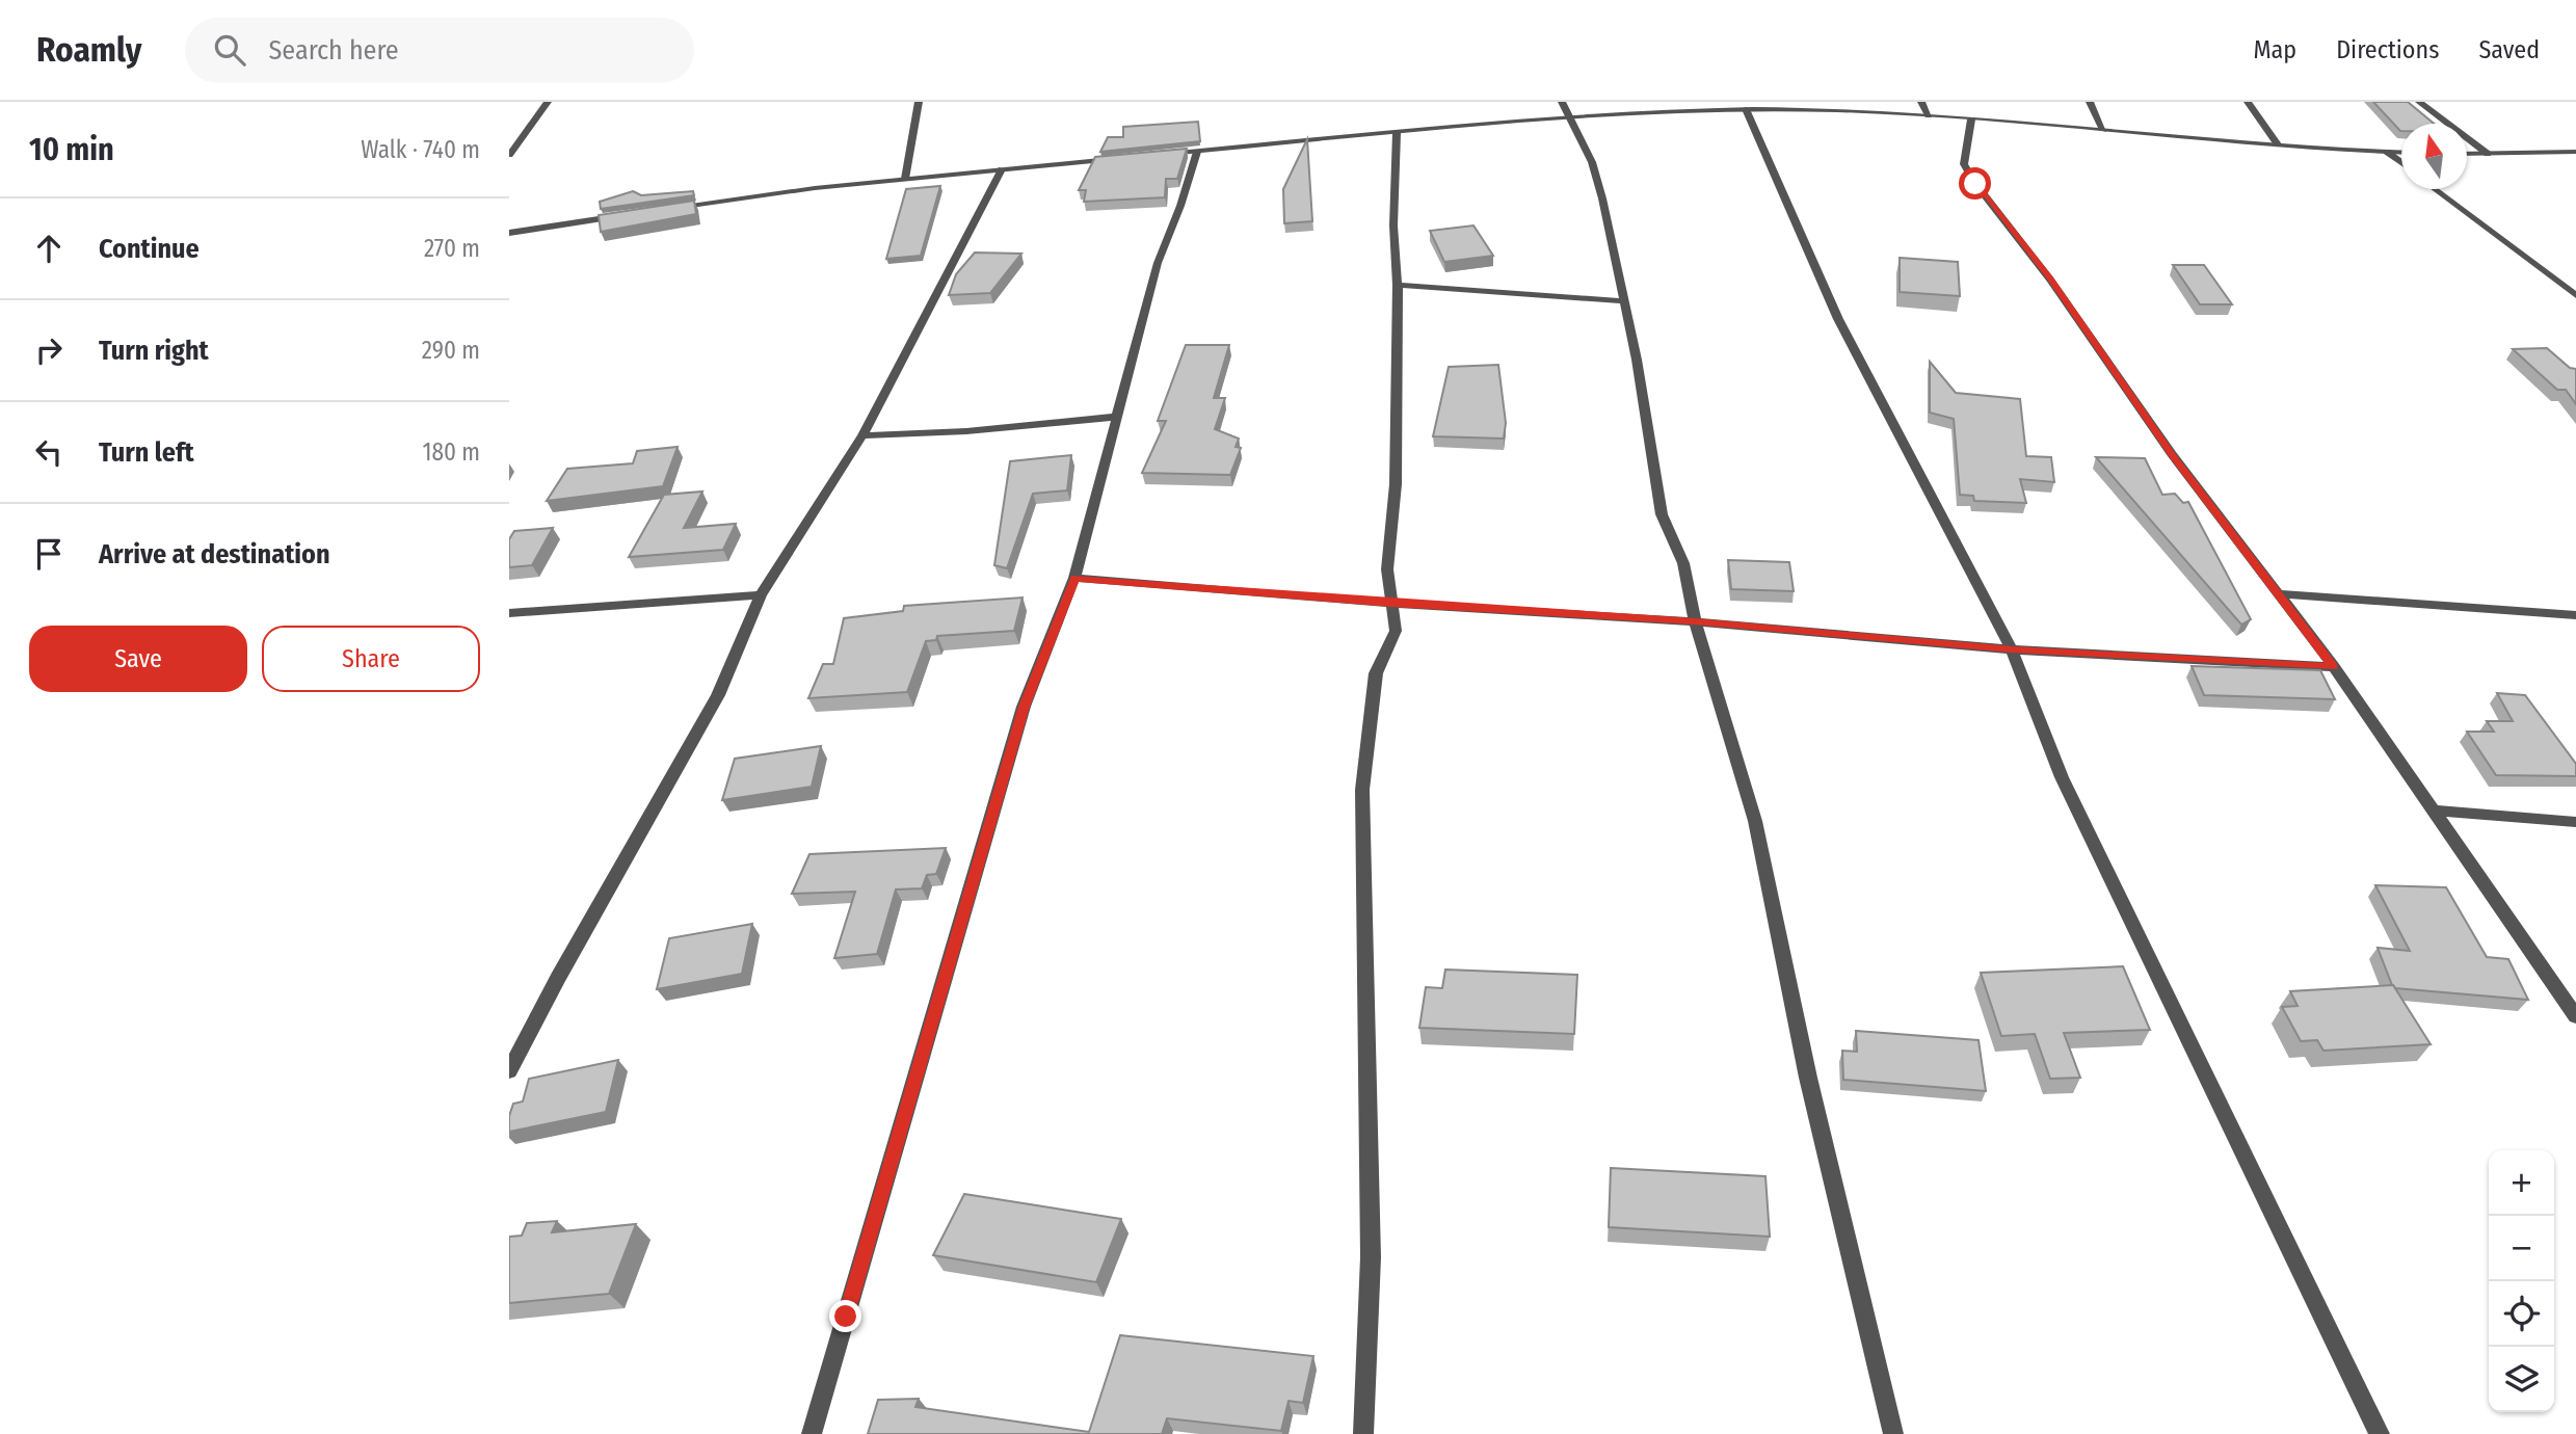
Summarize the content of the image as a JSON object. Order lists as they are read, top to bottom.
{
  "north": "top",
  "page": {
    "header": "Roamly",
    "search": "Search here",
    "nav": ["Map", "Directions", "Saved"],
    "heading": ["10 min", "Walk · 740 m"],
    "list": [
      ["Continue", "270 m"],
      ["Turn right", "290 m"],
      ["Turn left", "180 m"],
      "Arrive at destination"
    ],
    "buttons": ["Save", "Share"],
    "map_buttons": ["+", "−"]
  }
}
